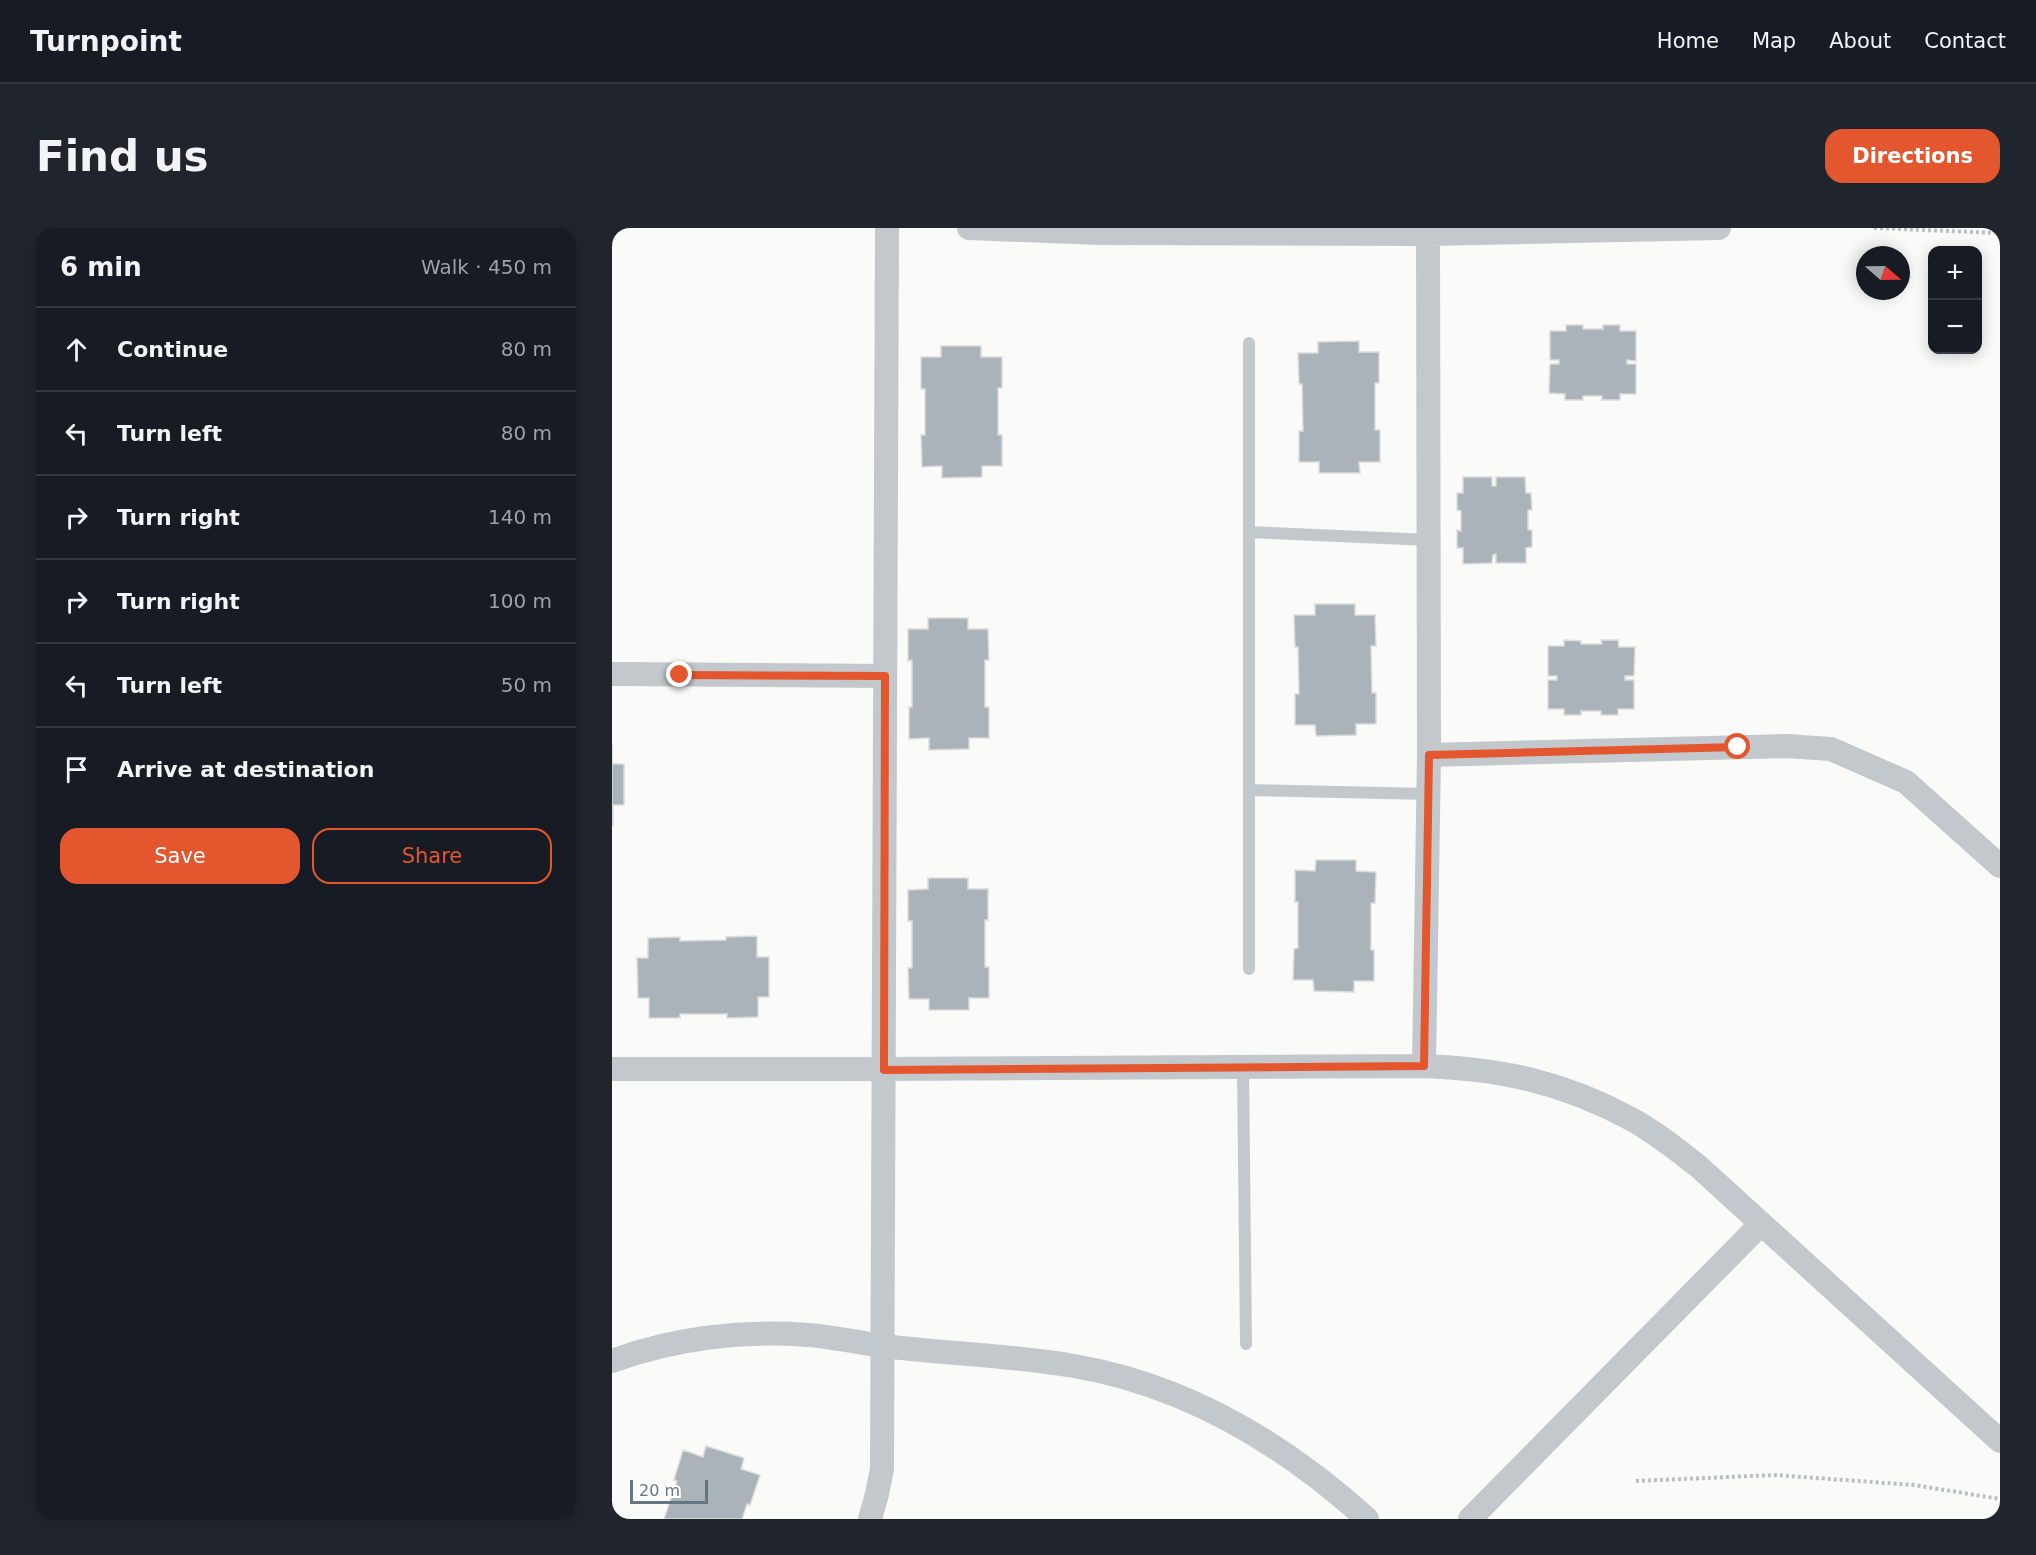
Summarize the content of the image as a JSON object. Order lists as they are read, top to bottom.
{
  "scale_bar": "20 m",
  "north": "right",
  "page": {
    "header": "Turnpoint",
    "nav": [
      "Home",
      "Map",
      "About",
      "Contact"
    ],
    "buttons": [
      "Directions",
      ["Save", "Share"]
    ],
    "title": "Find us",
    "heading": ["6 min", "Walk · 450 m"],
    "map_buttons": ["+", "−"],
    "list": [
      ["Continue", "80 m"],
      ["Turn left", "80 m"],
      ["Turn right", "140 m"],
      ["Turn right", "100 m"],
      ["Turn left", "50 m"],
      "Arrive at destination"
    ],
    "scale": "20 m"
  }
}
